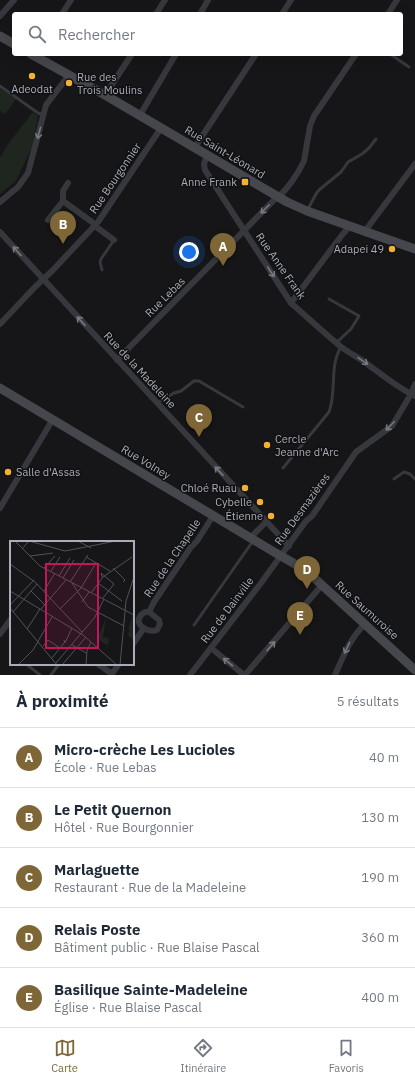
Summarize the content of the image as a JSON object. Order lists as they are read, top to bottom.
{
  "streets": {
    "main road": ["Rue Saint-Léonard", "Rue Volney", "Rue Saumuroise"],
    "street": [
      "Rue Bourgonnier",
      "Rue Anne Frank",
      "Rue Lebas",
      "Rue de la Madeleine",
      "Rue Desmazières",
      "Rue de la Chapelle",
      "Rue de Dainville"
    ]
  },
  "crossings": [
    ["Rue Saint-Léonard", "Rue Bourgonnier"],
    ["Rue Saint-Léonard", "Rue Anne Frank"],
    ["Rue Saint-Léonard", "Rue Lebas"],
    ["Rue Bourgonnier", "Rue de la Madeleine"],
    ["Rue Anne Frank", "Rue Lebas"],
    ["Rue Anne Frank", "Rue Desmazières"],
    ["Rue Lebas", "Rue de la Madeleine"],
    ["Rue de la Madeleine", "Rue Desmazières"],
    ["Rue Volney", "Rue Desmazières"],
    ["Rue Volney", "Rue de la Chapelle"],
    ["Rue Volney", "Rue de Dainville"],
    ["Rue Volney", "Rue Saumuroise"],
    ["Rue Desmazières", "Rue de Dainville"],
    ["Rue Desmazières", "Rue Saumuroise"],
    ["Rue de Dainville", "Rue Saumuroise"]
  ],
  "one_way": ["Rue Anne Frank", "Rue de la Madeleine", "Rue Desmazières"],
  "places": {
    "other": [
      "Adeodat",
      "Rue des Trois Moulins",
      "Adapei 49",
      "Cercle Jeanne d'Arc",
      "Salle d'Assas",
      "Chloé Ruau",
      "Cybelle",
      "Étienne"
    ],
    "transit": ["Anne Frank"]
  },
  "page": {
    "search": "Rechercher",
    "pins": [
      "B",
      "A",
      "C",
      "D",
      "E"
    ],
    "heading": ["À proximité", "5 résultats"],
    "list": [
      {
        "mark": "A",
        "name": "Micro-crèche Les Lucioles",
        "note": "École · Rue Lebas",
        "value": "40 m"
      },
      {
        "mark": "B",
        "name": "Le Petit Quernon",
        "note": "Hôtel · Rue Bourgonnier",
        "value": "130 m"
      },
      {
        "mark": "C",
        "name": "Marlaguette",
        "note": "Restaurant · Rue de la Madeleine",
        "value": "190 m"
      },
      {
        "mark": "D",
        "name": "Relais Poste",
        "note": "Bâtiment public · Rue Blaise Pascal",
        "value": "360 m"
      },
      {
        "mark": "E",
        "name": "Basilique Sainte-Madeleine",
        "note": "Église · Rue Blaise Pascal",
        "value": "400 m"
      }
    ],
    "nav": ["Carte", "Itinéraire", "Favoris"]
  }
}
